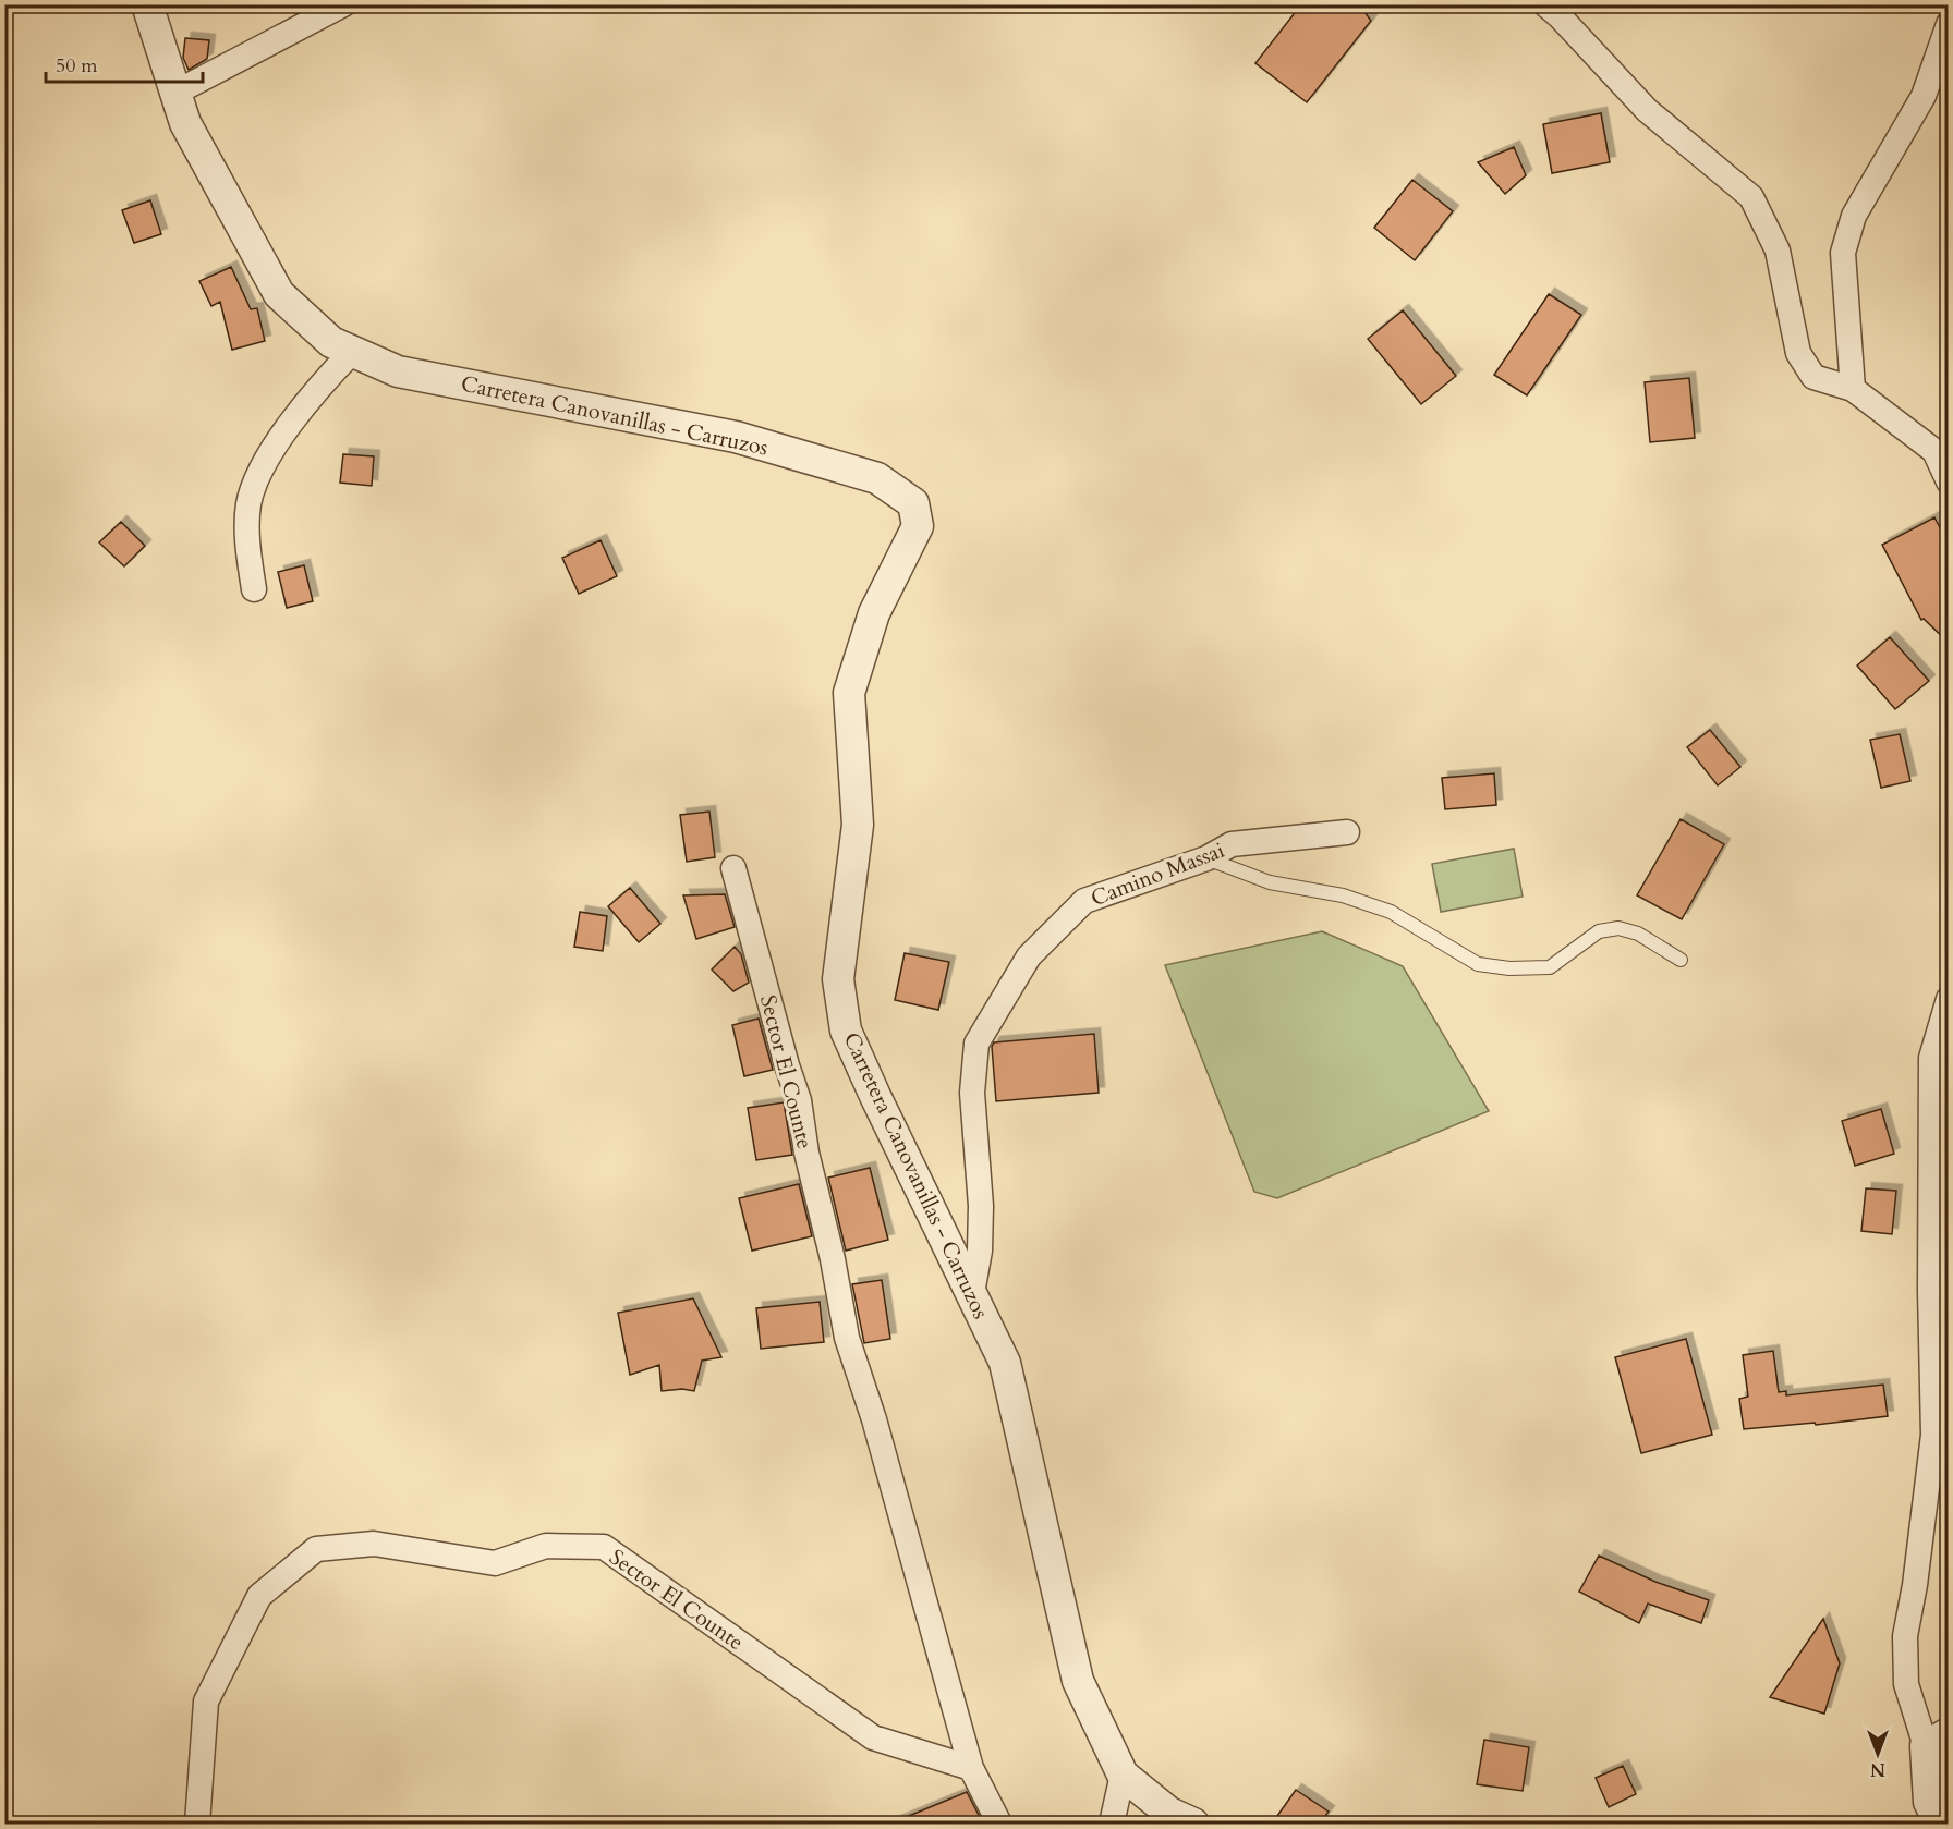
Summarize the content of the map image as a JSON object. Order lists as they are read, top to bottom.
{
  "streets": {
    "street": ["Carretera Canovanillas - Carruzos", "Camino Massai", "Sector El Counte"]
  },
  "crossings": [
    ["Carretera Canovanillas - Carruzos", "Camino Massai"]
  ],
  "scale_bar": "50 m",
  "north": "bottom"
}
